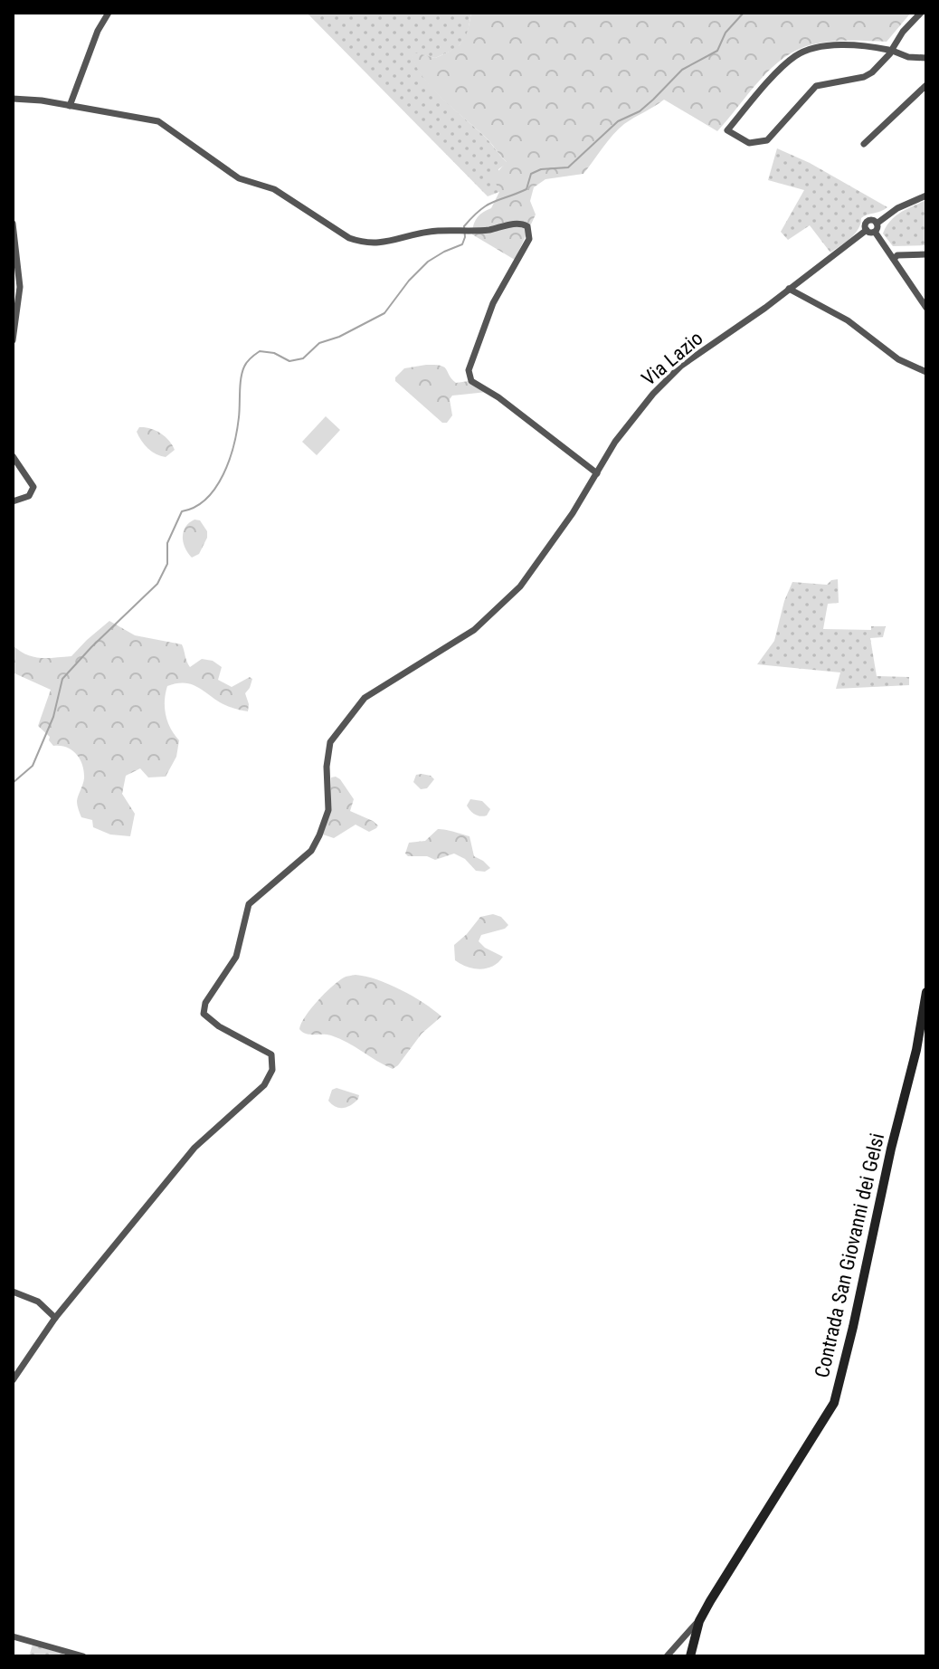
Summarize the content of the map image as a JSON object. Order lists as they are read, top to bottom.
{
  "streets": {
    "main road": ["Contrada San Giovanni dei Gelsi"],
    "street": ["Via Lazio"]
  }
}
